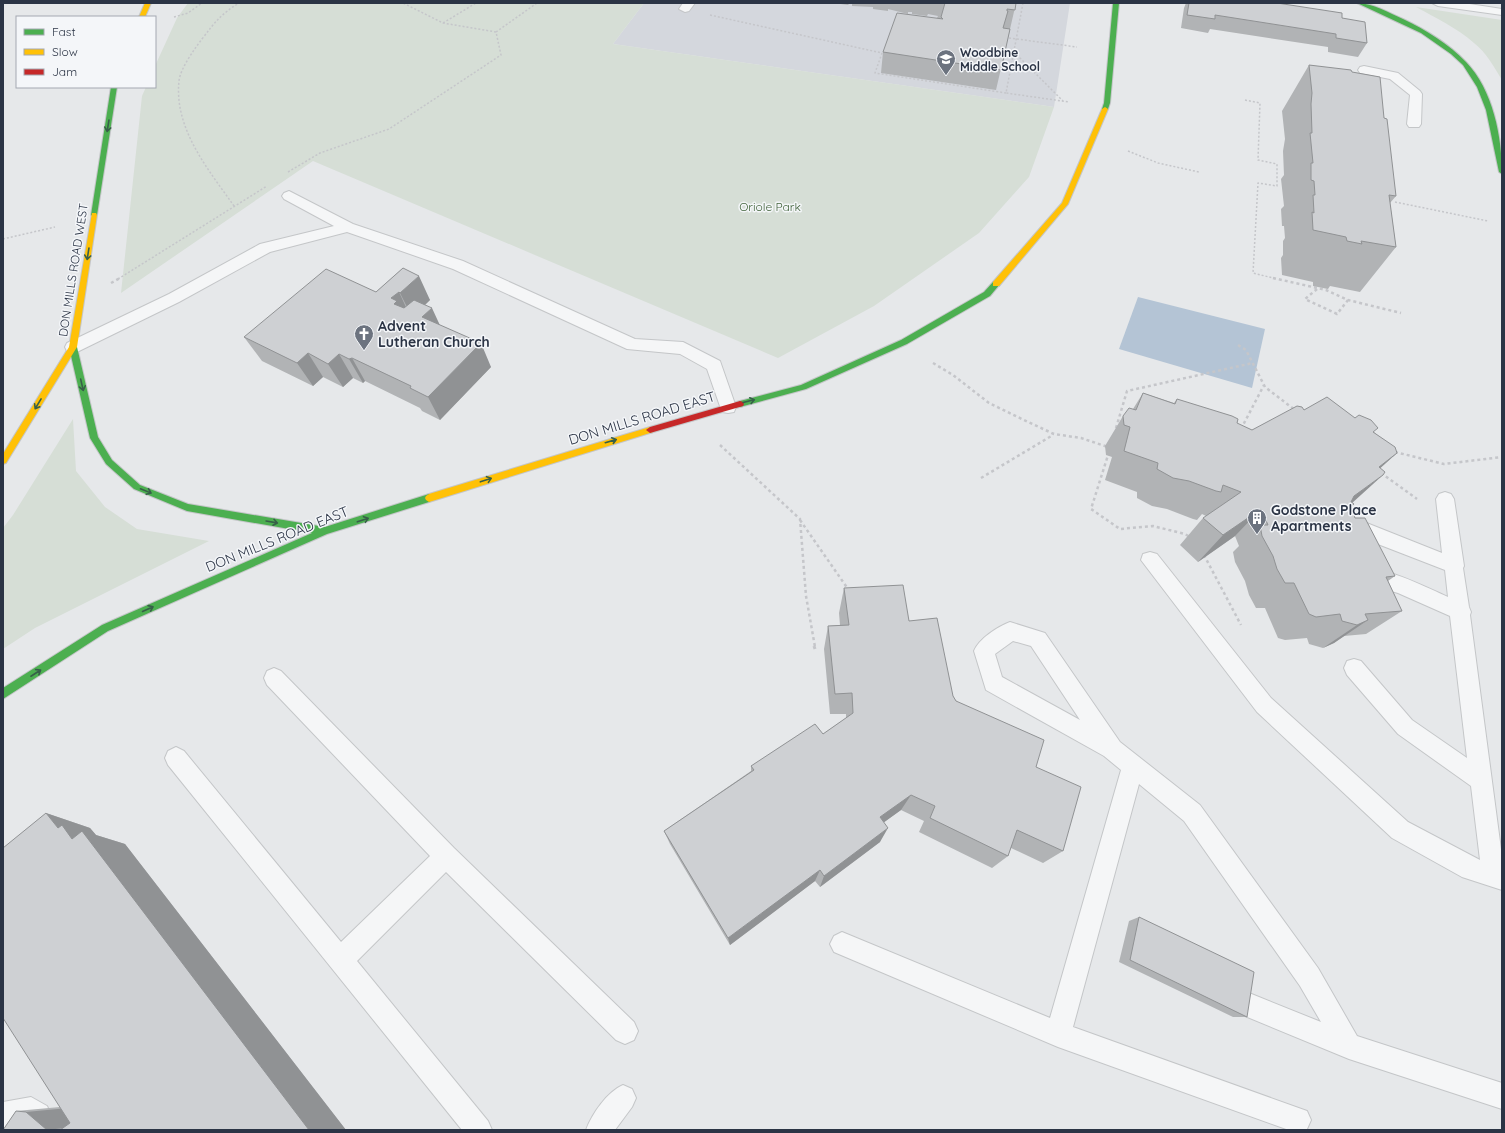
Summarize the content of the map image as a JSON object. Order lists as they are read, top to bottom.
{
  "streets": {
    "main road": ["DON MILLS ROAD WEST", "DON MILLS ROAD EAST"]
  },
  "one_way": ["DON MILLS ROAD WEST", "DON MILLS ROAD EAST"],
  "parks": ["Oriole Park"],
  "places": {
    "school or university": ["Woodbine Middle School"],
    "church": ["Advent Lutheran Church"],
    "building": ["Godstone Place Apartments"]
  },
  "legend": ["Fast", "Slow", "Jam"]
}
